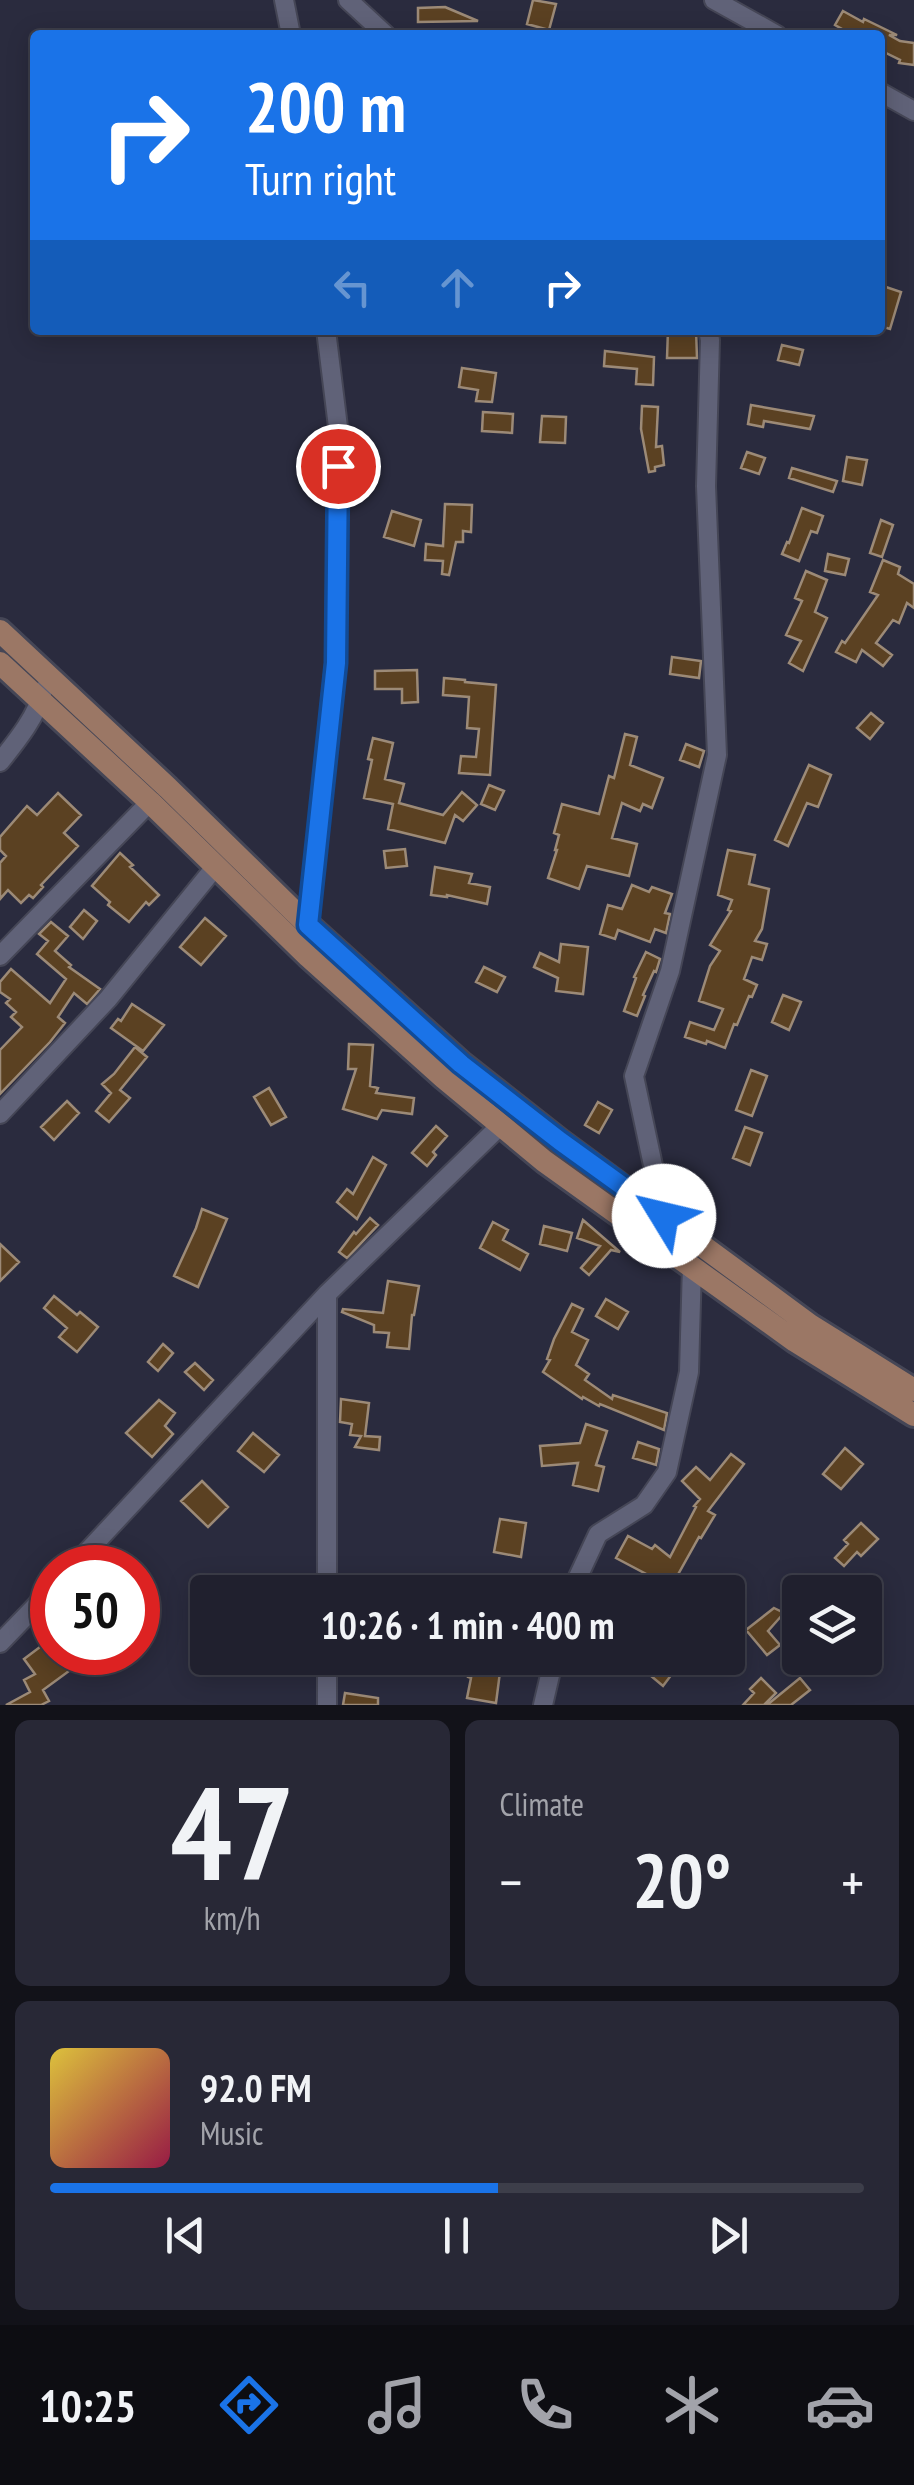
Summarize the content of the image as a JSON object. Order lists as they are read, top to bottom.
{
  "page": {
    "turn": ["200 m", "Turn right"],
    "limit": "50",
    "trip": "10:26 · 1 min · 400 m",
    "tile": [
      ["47", "km/h"],
      "Climate"
    ],
    "heat": ["−", "20°", "+"],
    "song": ["92.0 FM", "Music"],
    "tabs": "10:25"
  }
}
